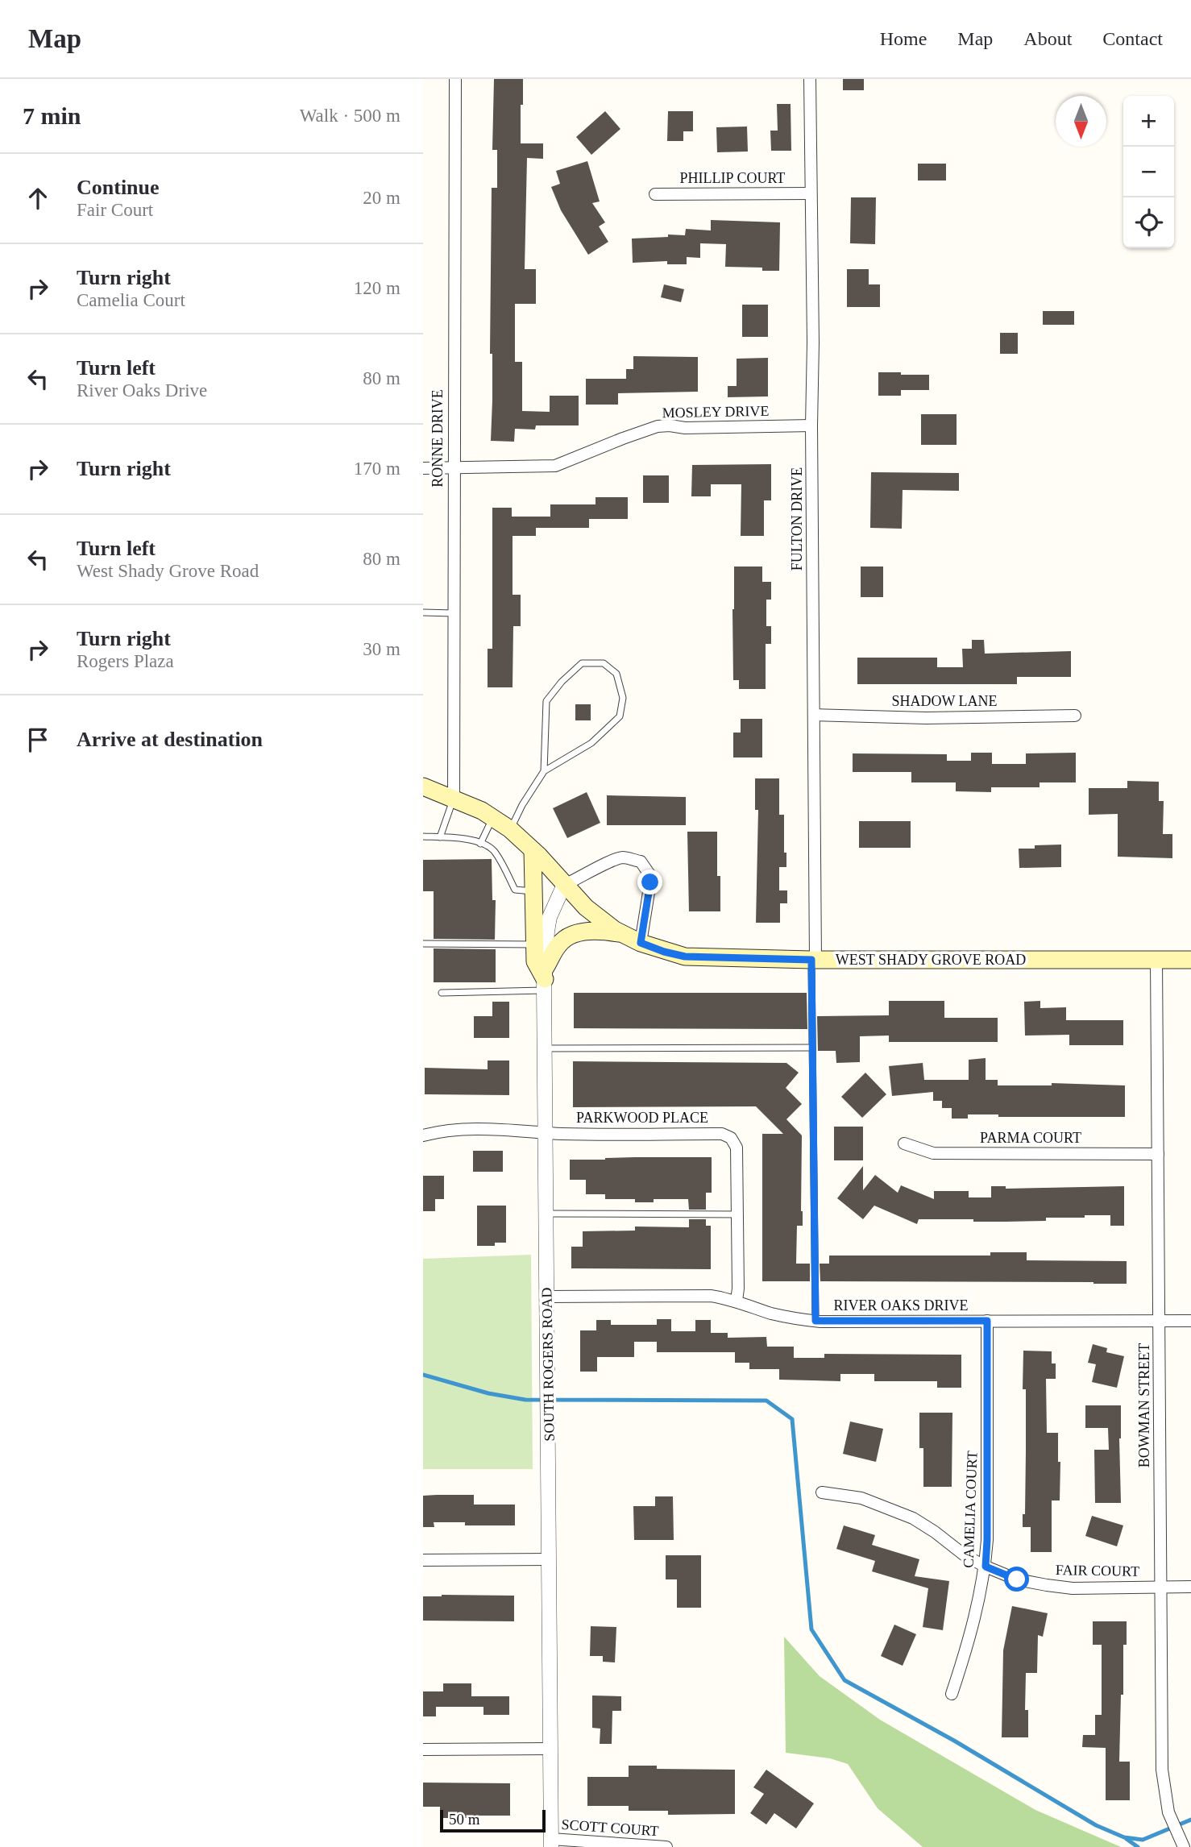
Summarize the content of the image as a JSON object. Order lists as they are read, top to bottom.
{
  "streets": {
    "main road": ["WEST SHADY GROVE ROAD"],
    "street": [
      "PHILLIP COURT",
      "MOSLEY DRIVE",
      "RONNE DRIVE",
      "FULTON DRIVE",
      "SHADOW LANE",
      "PARKWOOD PLACE",
      "PARMA COURT",
      "RIVER OAKS DRIVE",
      "SOUTH ROGERS ROAD",
      "BOWMAN STREET",
      "CAMELIA COURT",
      "FAIR COURT",
      "SCOTT COURT"
    ]
  },
  "crossings": [
    ["PHILLIP COURT", "FULTON DRIVE"],
    ["MOSLEY DRIVE", "RONNE DRIVE"],
    ["MOSLEY DRIVE", "FULTON DRIVE"],
    ["RONNE DRIVE", "WEST SHADY GROVE ROAD"],
    ["FULTON DRIVE", "SHADOW LANE"],
    ["FULTON DRIVE", "WEST SHADY GROVE ROAD"],
    ["WEST SHADY GROVE ROAD", "SOUTH ROGERS ROAD"],
    ["WEST SHADY GROVE ROAD", "BOWMAN STREET"],
    ["PARKWOOD PLACE", "RIVER OAKS DRIVE"],
    ["PARKWOOD PLACE", "SOUTH ROGERS ROAD"],
    ["PARMA COURT", "BOWMAN STREET"],
    ["RIVER OAKS DRIVE", "SOUTH ROGERS ROAD"],
    ["RIVER OAKS DRIVE", "BOWMAN STREET"],
    ["RIVER OAKS DRIVE", "CAMELIA COURT"],
    ["SOUTH ROGERS ROAD", "SCOTT COURT"],
    ["BOWMAN STREET", "FAIR COURT"],
    ["CAMELIA COURT", "FAIR COURT"]
  ],
  "scale_bar": "50 m",
  "north": "bottom",
  "page": {
    "header": "Map",
    "nav": [
      "Home",
      "Map",
      "About",
      "Contact"
    ],
    "heading": ["7 min", "Walk · 500 m"],
    "map_buttons": ["+", "−"],
    "list": [
      ["Continue", "Fair Court", "20 m"],
      ["Turn right", "Camelia Court", "120 m"],
      ["Turn left", "River Oaks Drive", "80 m"],
      ["Turn right", "170 m"],
      ["Turn left", "West Shady Grove Road", "80 m"],
      ["Turn right", "Rogers Plaza", "30 m"],
      "Arrive at destination"
    ],
    "scale": "50 m"
  }
}
